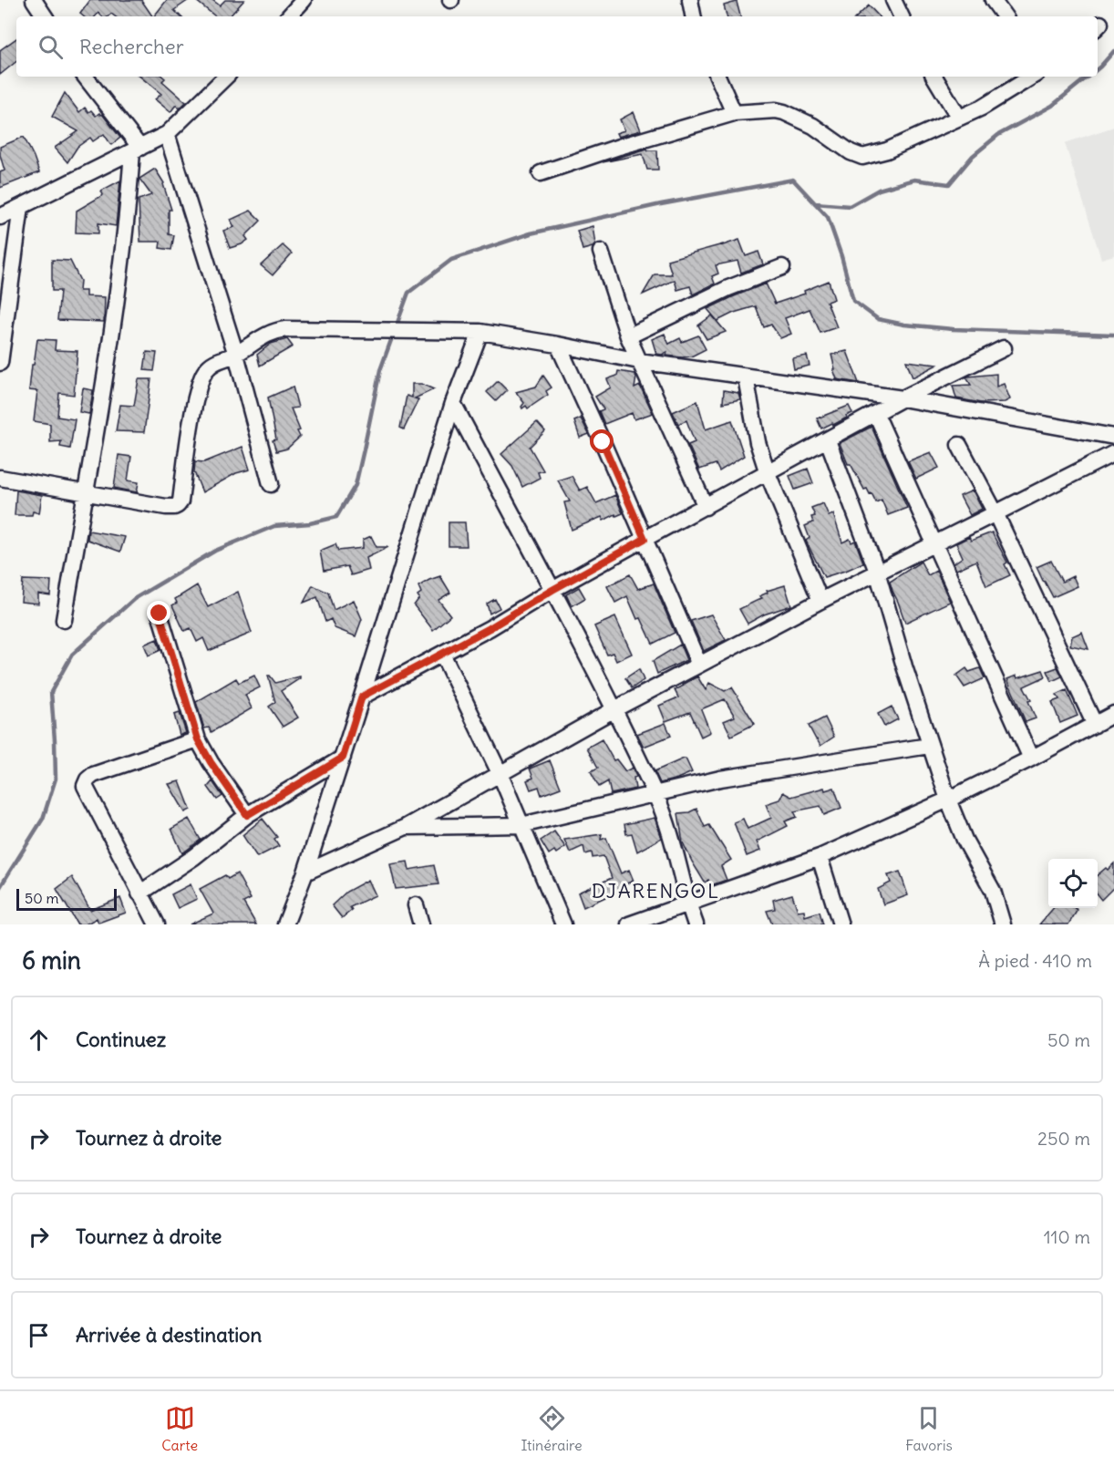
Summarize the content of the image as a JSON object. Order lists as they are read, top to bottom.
{
  "districts": ["DJARENGOL"],
  "scale_bar": "50 m",
  "page": {
    "search": "Rechercher",
    "scale": "50 m",
    "heading": ["6 min", "À pied · 410 m"],
    "list": [
      ["Continuez", "50 m"],
      ["Tournez à droite", "250 m"],
      ["Tournez à droite", "110 m"],
      "Arrivée à destination"
    ],
    "nav": ["Carte", "Itinéraire", "Favoris"]
  }
}
